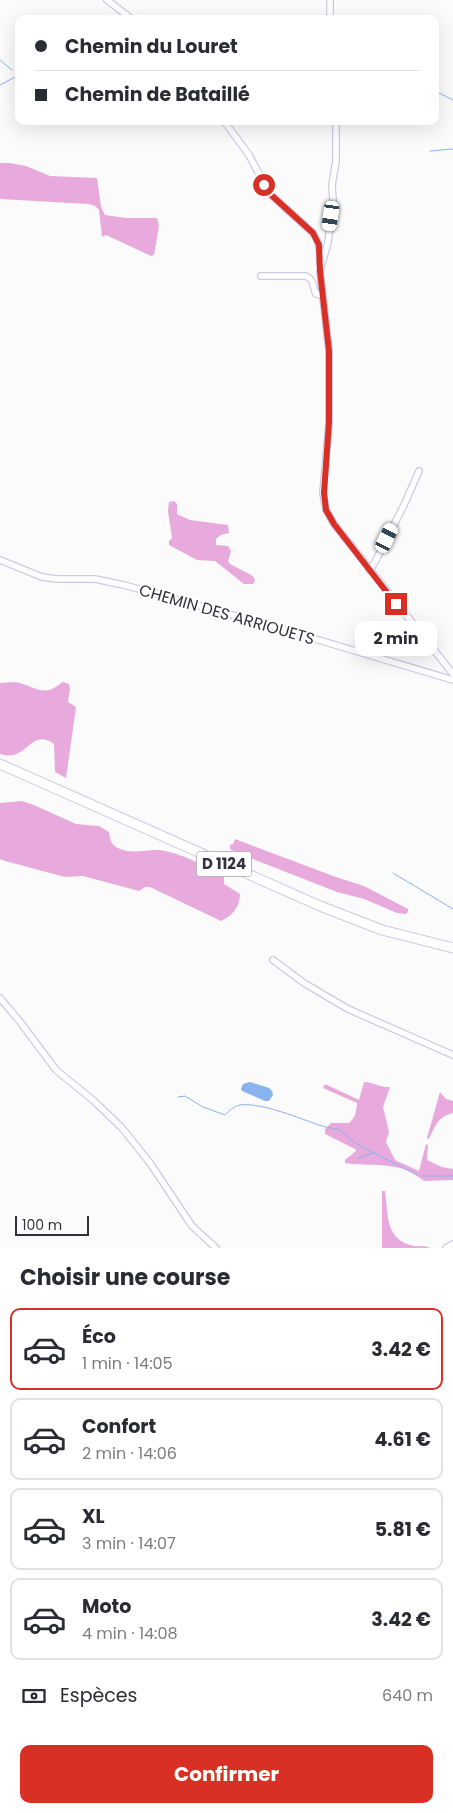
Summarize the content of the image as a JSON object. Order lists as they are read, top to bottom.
{
  "streets": {
    "highway": ["D 1124"],
    "street": ["CHEMIN DES ARRIOUETS"]
  },
  "scale_bar": "100 m",
  "page": {
    "banner": ["Chemin du Louret", "Chemin de Bataillé"],
    "bubble": "2 min",
    "scale": "100 m",
    "heading": "Choisir une course",
    "list": [
      {
        "name": "Éco",
        "note": "1 min · 14:05",
        "value": "3.42 €"
      },
      {
        "name": "Confort",
        "note": "2 min · 14:06",
        "value": "4.61 €"
      },
      {
        "name": "XL",
        "note": "3 min · 14:07",
        "value": "5.81 €"
      },
      {
        "name": "Moto",
        "note": "4 min · 14:08",
        "value": "3.42 €"
      }
    ],
    "pay": ["Espèces", "640 m"],
    "buttons": "Confirmer"
  }
}
